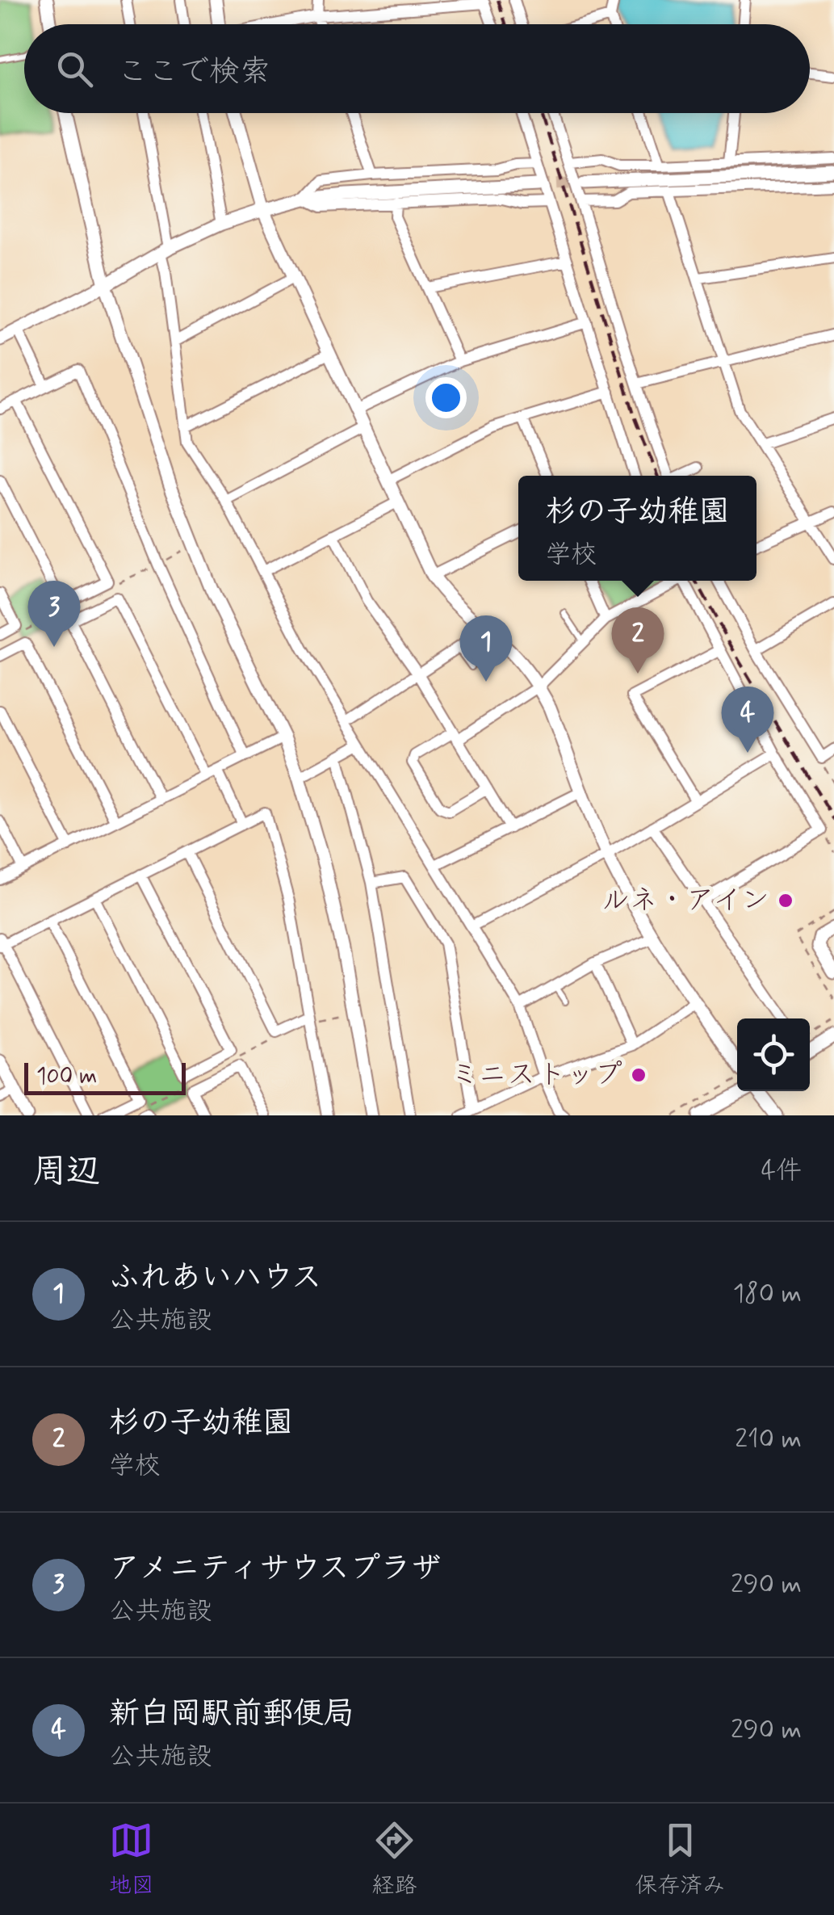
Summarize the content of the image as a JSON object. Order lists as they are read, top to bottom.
{
  "places": ["ルネ・アイン", "ミニストップ"],
  "scale_bar": "100 m",
  "page": {
    "search": "ここで検索",
    "popup": ["杉の子幼稚園", "学校"],
    "pins": [
      "3",
      "2",
      "1",
      "4"
    ],
    "scale": "100 m",
    "heading": ["周辺", "4件"],
    "list": [
      {
        "mark": "1",
        "name": "ふれあいハウス",
        "note": "公共施設",
        "value": "180 m"
      },
      {
        "mark": "2",
        "name": "杉の子幼稚園",
        "note": "学校",
        "value": "210 m"
      },
      {
        "mark": "3",
        "name": "アメニティサウスプラザ",
        "note": "公共施設",
        "value": "290 m"
      },
      {
        "mark": "4",
        "name": "新白岡駅前郵便局",
        "note": "公共施設",
        "value": "290 m"
      }
    ],
    "nav": ["地図", "経路", "保存済み"]
  }
}
